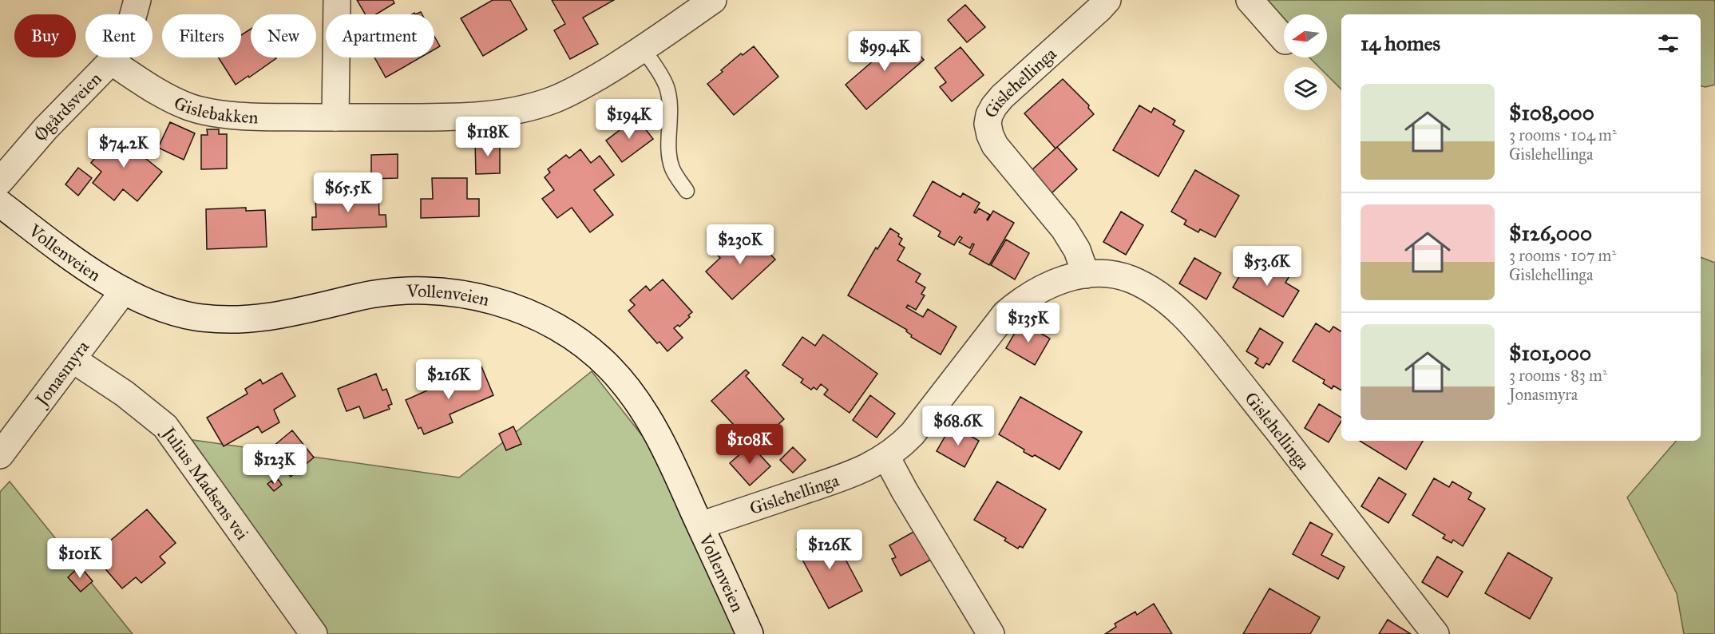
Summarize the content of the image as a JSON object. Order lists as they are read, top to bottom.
{
  "streets": {
    "street": [
      "Gislehellinga",
      "Øgårdsveien",
      "Gislebakken",
      "Vollenveien",
      "Jonasmyra",
      "Julius Madsens vei"
    ]
  },
  "crossings": [
    ["Gislehellinga", "Vollenveien"],
    ["Øgårdsveien", "Gislebakken"],
    ["Vollenveien", "Jonasmyra"],
    ["Jonasmyra", "Julius Madsens vei"]
  ],
  "north": "left",
  "page": {
    "chip": [
      "Buy",
      "Rent",
      "Filters",
      "New",
      "Apartment"
    ],
    "heading": "14 homes",
    "price": [
      "$99.4K",
      "$194K",
      "$118K",
      "$74.2K",
      "$65.5K",
      "$230K",
      "$53.6K",
      "$135K",
      "$216K",
      "$68.6K",
      "$108K",
      "$123K",
      "$126K",
      "$101K"
    ],
    "list": [
      {
        "name": "$108,000",
        "note": "3 rooms · 104 m² · Gislehellinga"
      },
      {
        "name": "$126,000",
        "note": "3 rooms · 107 m² · Gislehellinga"
      },
      {
        "name": "$101,000",
        "note": "3 rooms · 83 m² · Jonasmyra"
      }
    ]
  }
}
